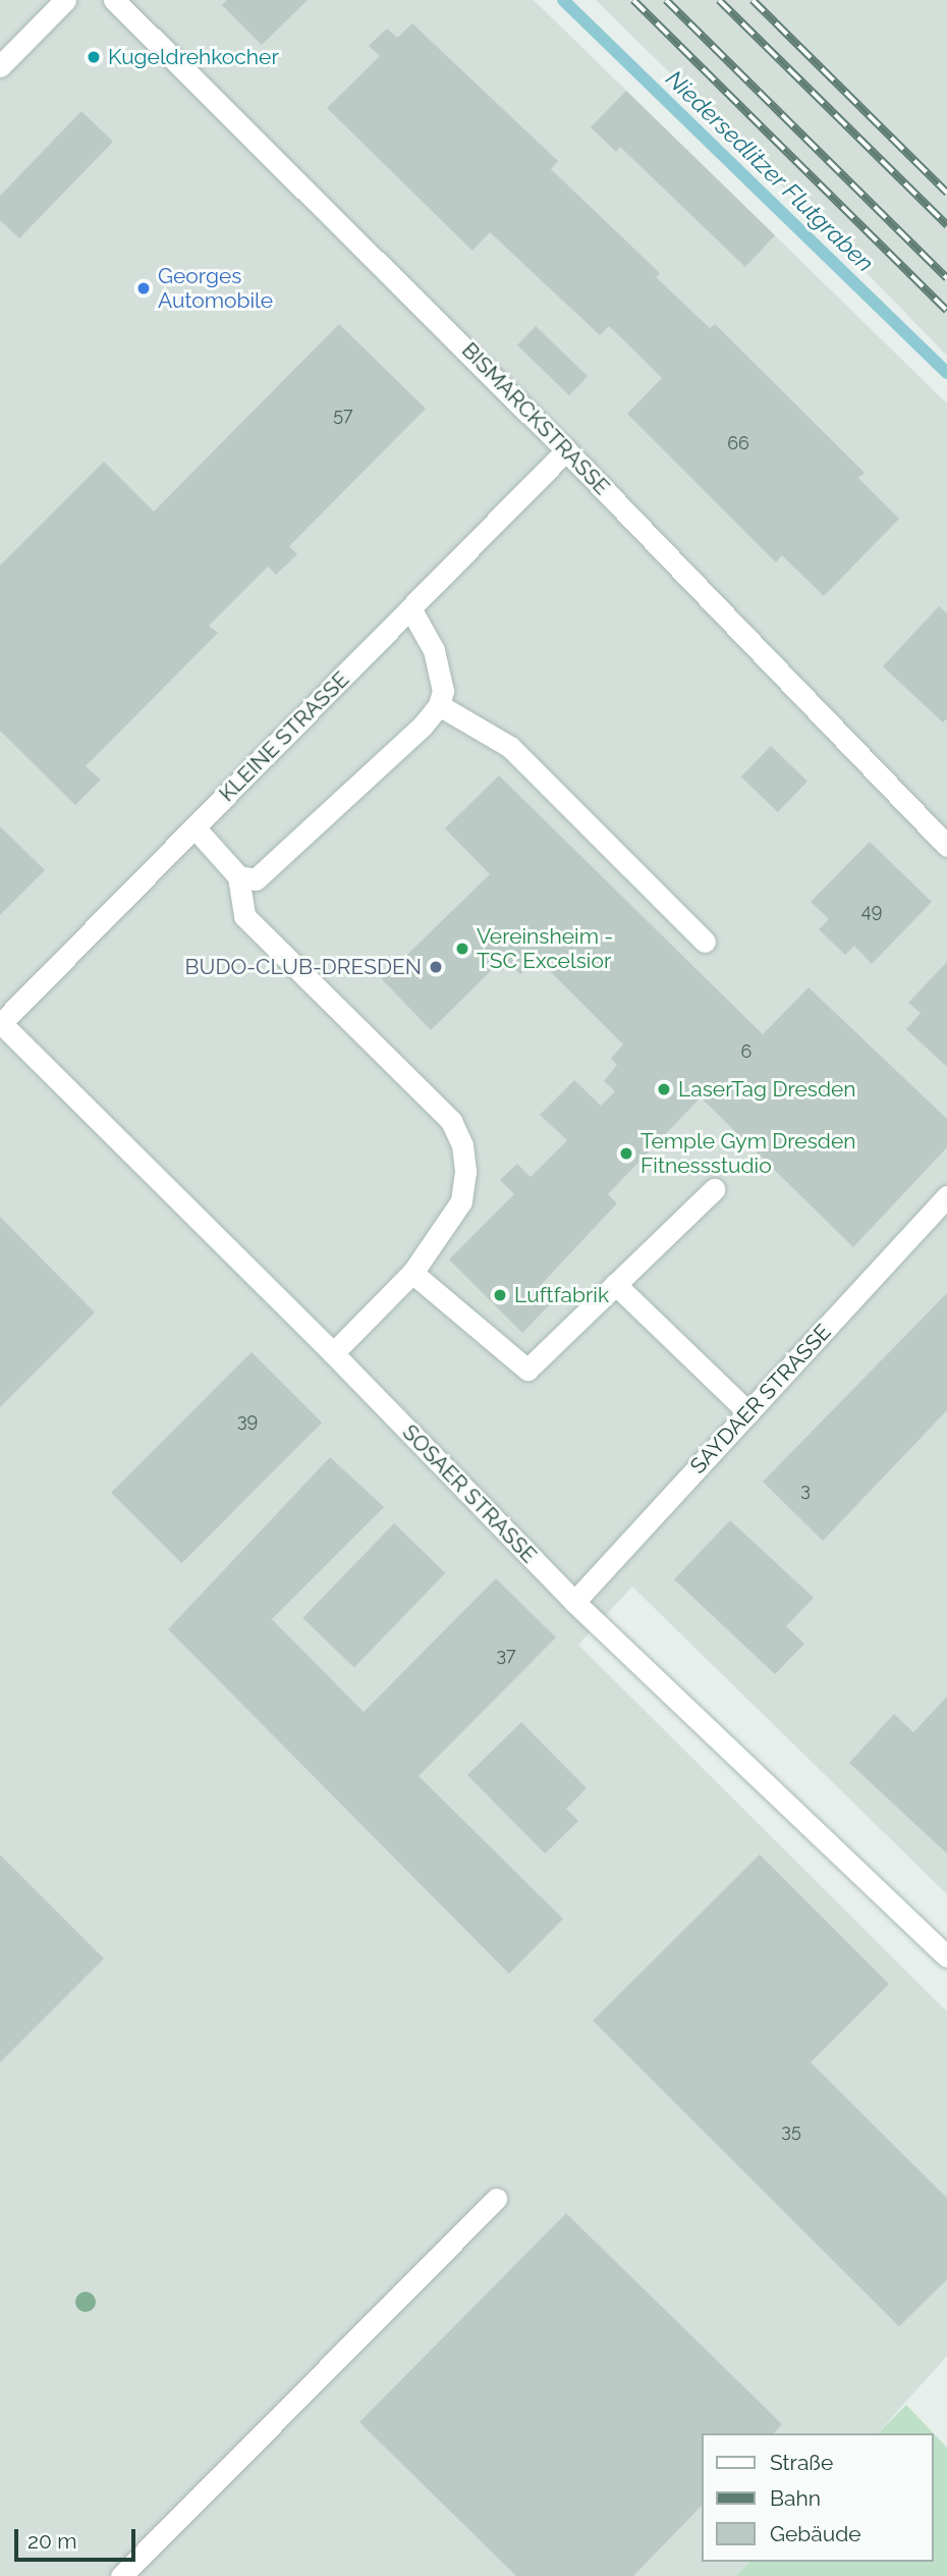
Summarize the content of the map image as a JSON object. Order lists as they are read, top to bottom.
{
  "streets": {
    "street": [
      "BISMARCKSTRASSE",
      "KLEINE STRASSE",
      "SAYDAER STRASSE",
      "SOSAER STRASSE"
    ]
  },
  "crossings": [
    ["BISMARCKSTRASSE", "KLEINE STRASSE"],
    ["KLEINE STRASSE", "SOSAER STRASSE"],
    ["SAYDAER STRASSE", "SOSAER STRASSE"]
  ],
  "water": ["Niedersedlitzer Flutgraben"],
  "places": [
    "Kugeldrehkocher",
    "Georges Automobile",
    "Vereinsheim - TSC Excelsior",
    "BUDO-CLUB-DRESDEN",
    "LaserTag Dresden",
    "Temple Gym Dresden Fitnessstudio",
    "Luftfabrik"
  ],
  "house_numbers": [
    "57",
    "66",
    "49",
    "6",
    "39",
    "3",
    "37",
    "35"
  ],
  "legend": ["Straße", "Bahn", "Gebäude"],
  "scale_bar": "20 m"
}
